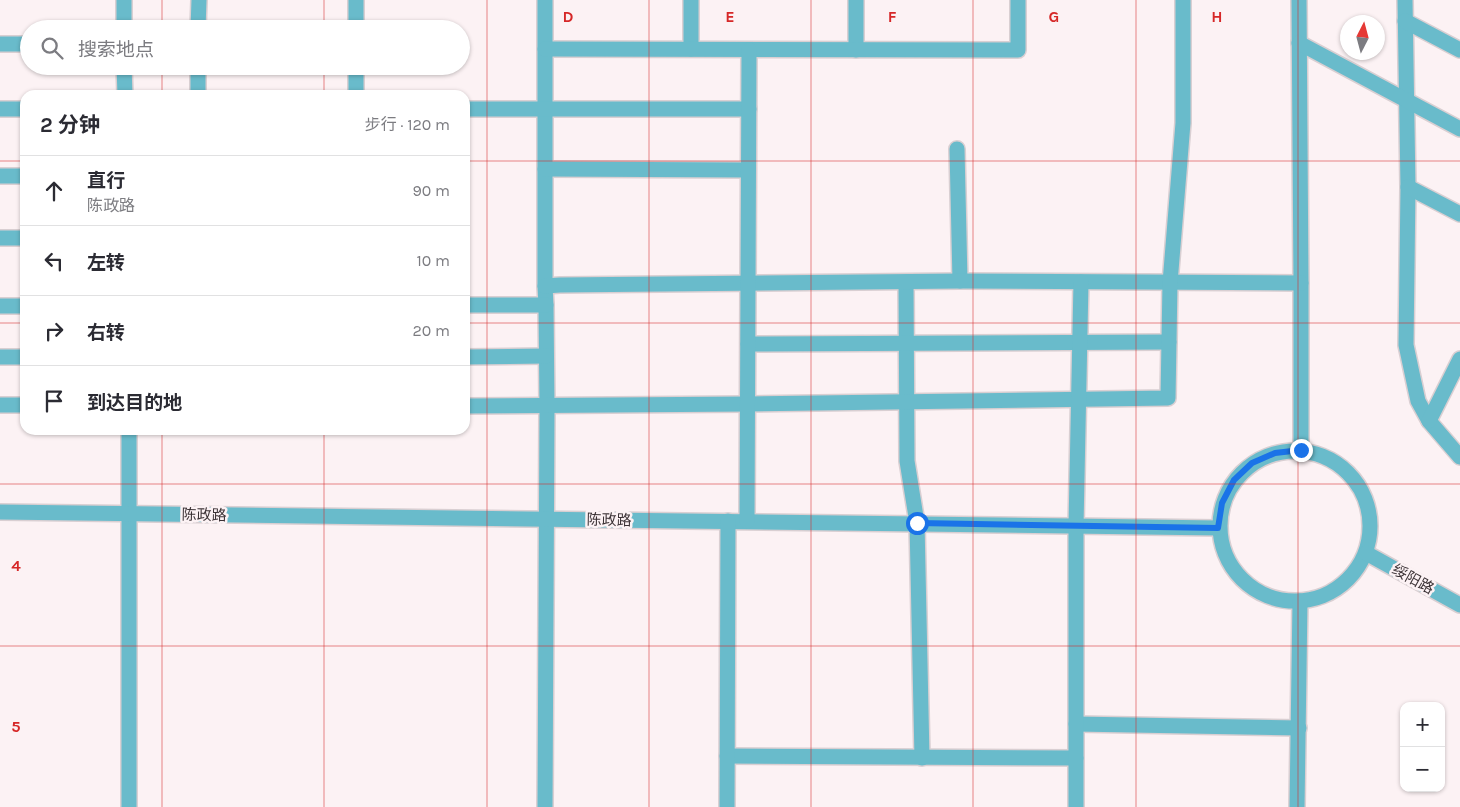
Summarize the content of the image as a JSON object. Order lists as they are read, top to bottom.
{
  "streets": {
    "street": ["陈政路", "绥阳路"]
  },
  "crossings": [
    ["陈政路", "绥阳路"]
  ],
  "north": "top",
  "page": {
    "search": "搜索地点",
    "heading": ["2 分钟", "步行 · 120 m"],
    "list": [
      ["直行", "陈政路", "90 m"],
      ["左转", "10 m"],
      ["右转", "20 m"],
      "到达目的地"
    ],
    "map_buttons": ["+", "−"]
  },
  "grid": {
    "columns": [
      "D",
      "E",
      "F",
      "G",
      "H"
    ],
    "rows": ["4", "5"]
  }
}
